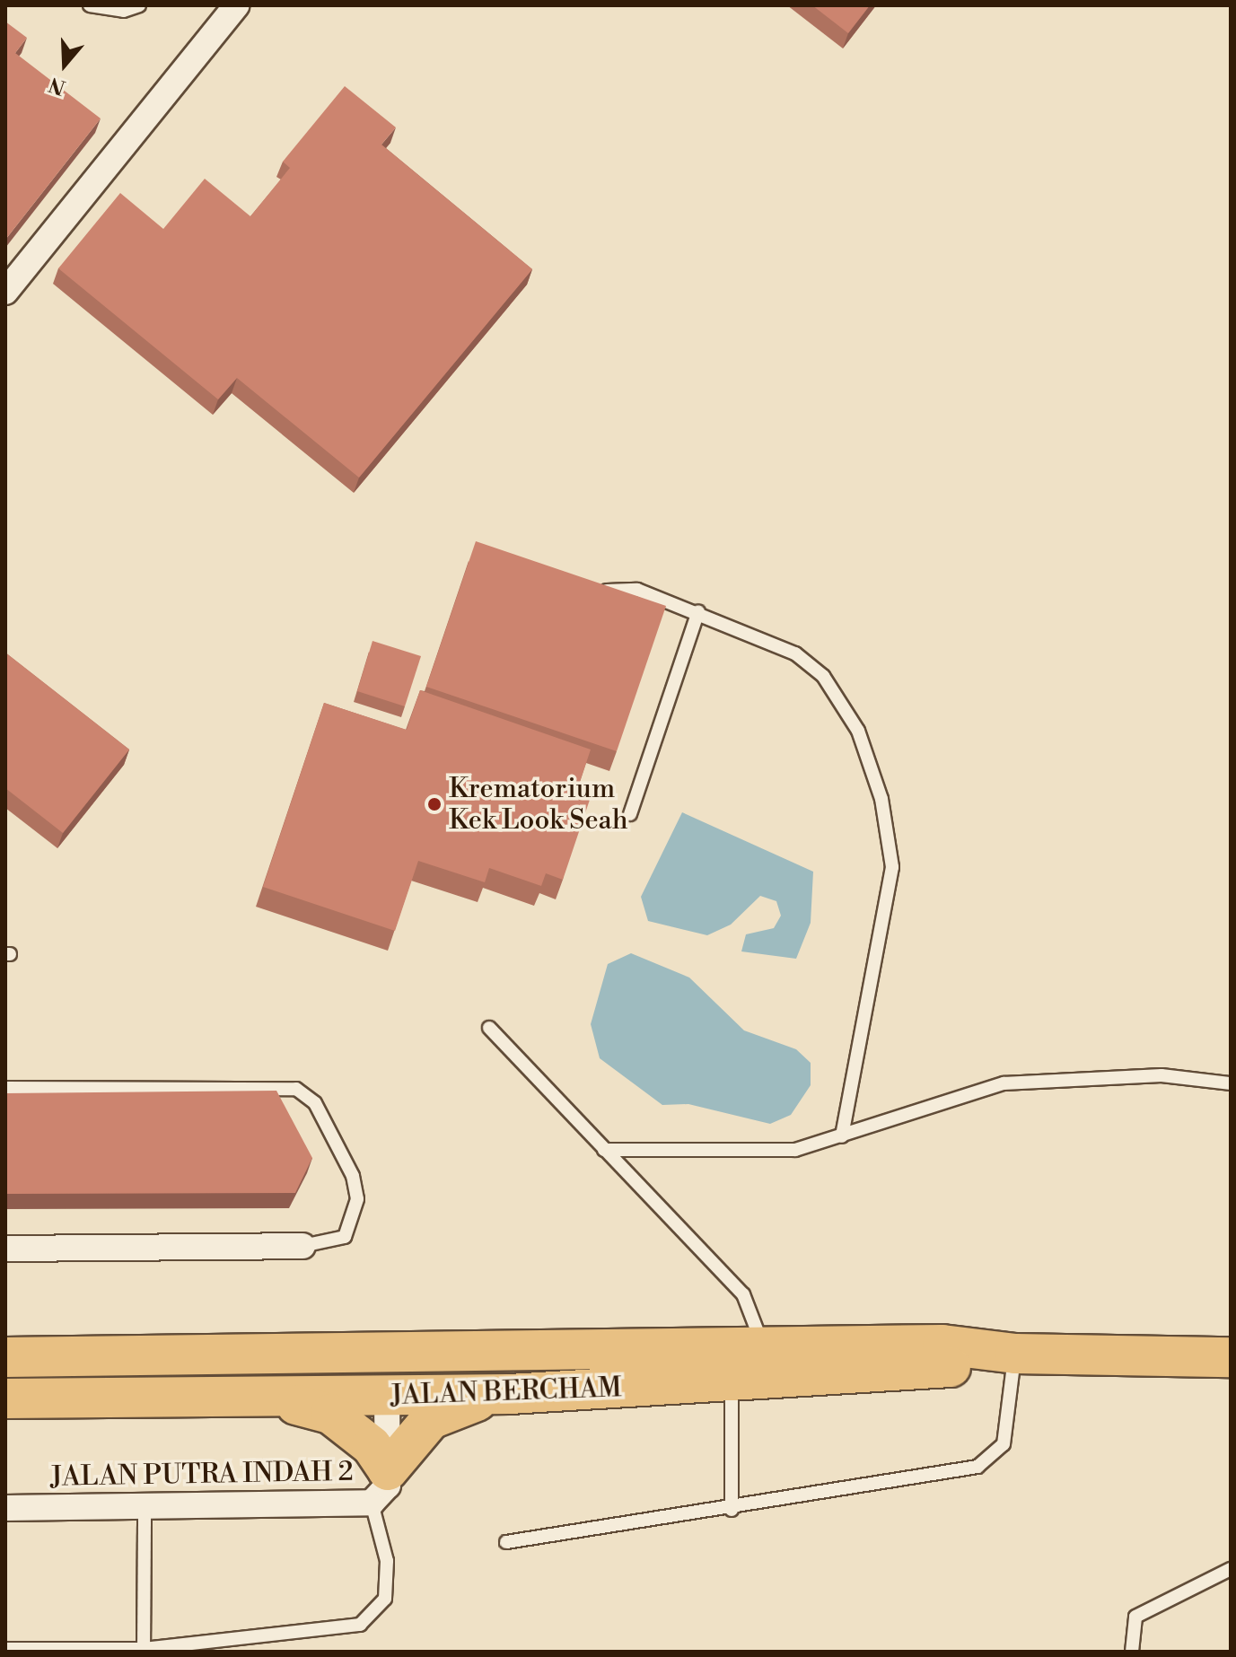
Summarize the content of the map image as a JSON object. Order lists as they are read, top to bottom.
{
  "streets": {
    "main road": ["JALAN BERCHAM"],
    "street": ["JALAN PUTRA INDAH 2"]
  },
  "crossings": [
    ["JALAN BERCHAM", "JALAN PUTRA INDAH 2"]
  ],
  "places": ["Krematorium Kek Look Seah"],
  "north": "bottom"
}
